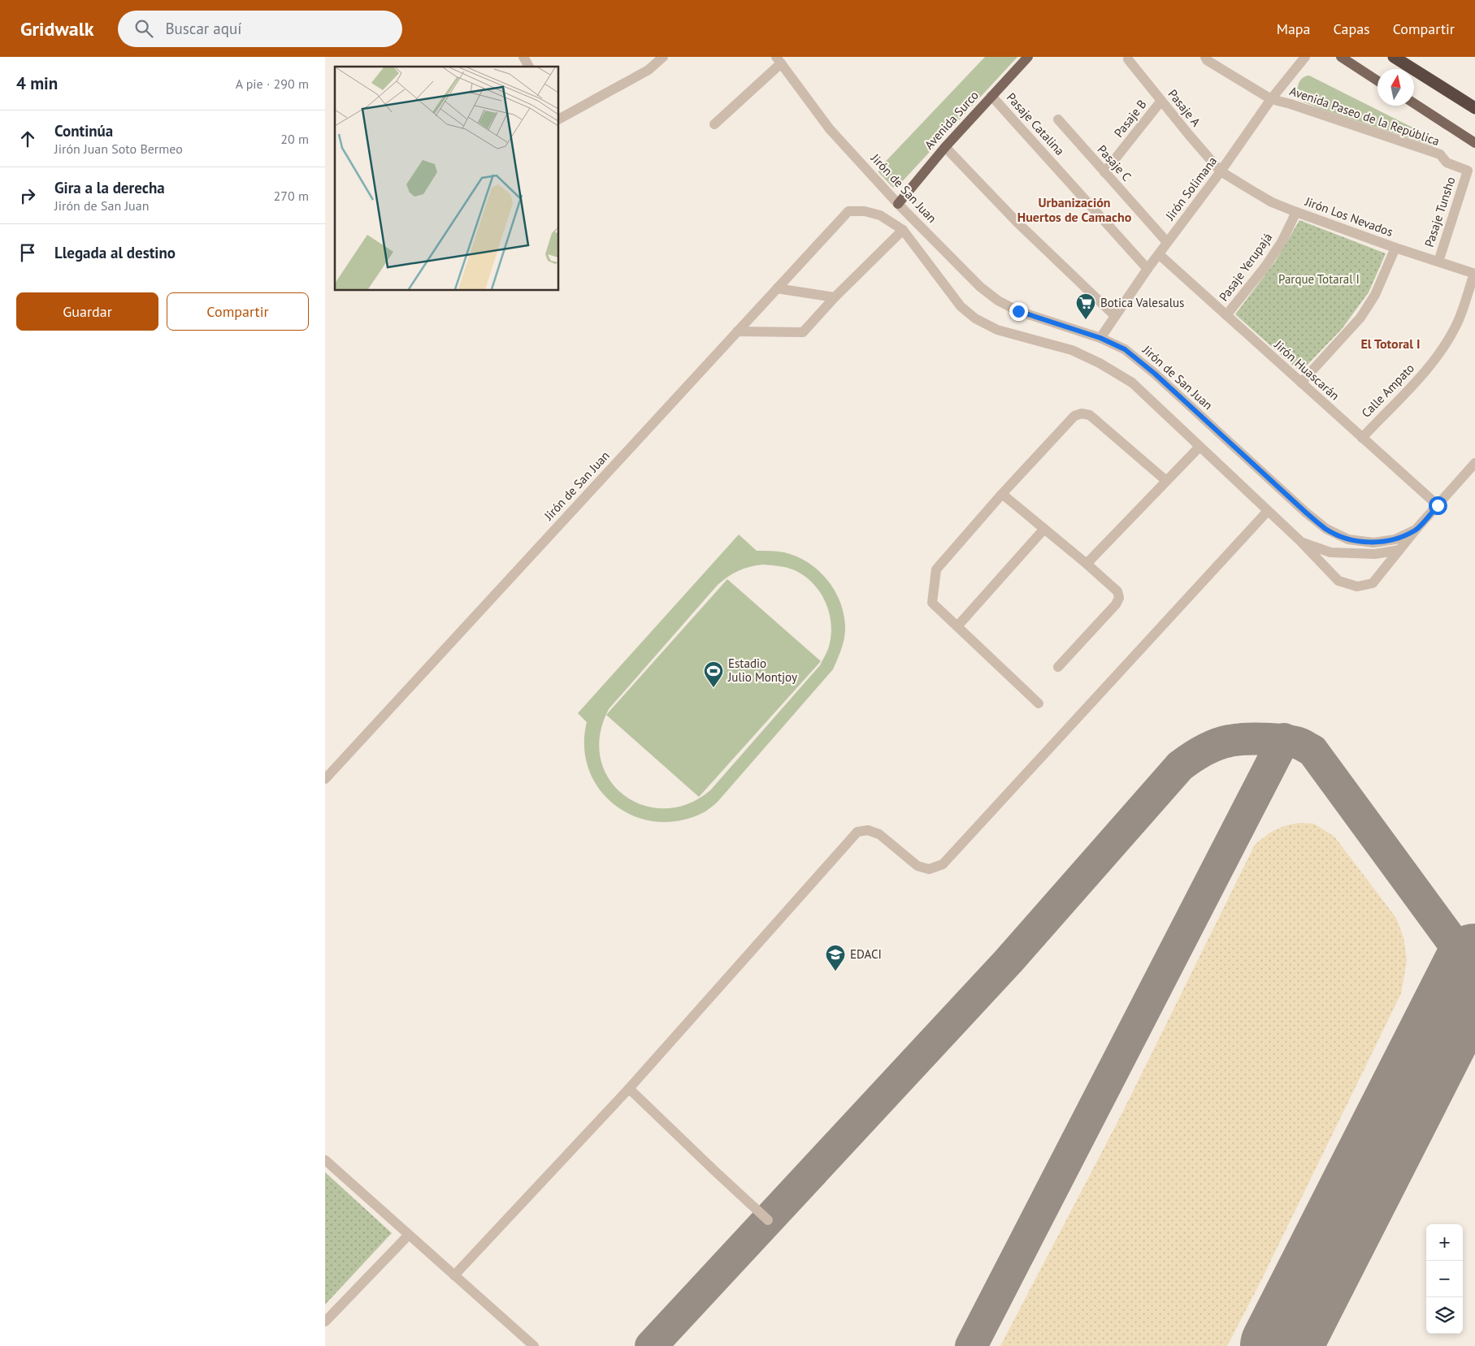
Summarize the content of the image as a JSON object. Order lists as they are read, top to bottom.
{
  "streets": {
    "main road": ["Avenida Paseo de la República", "Avenida Surco"],
    "street": [
      "Pasaje A",
      "Pasaje B",
      "Pasaje Catalina",
      "Pasaje C",
      "Jirón de San Juan",
      "Jirón Solimana",
      "Pasaje Tunsho",
      "Jirón Los Nevados",
      "Pasaje Yerupajá",
      "Jirón Huascarán",
      "Calle Ampato"
    ]
  },
  "crossings": [
    ["Pasaje A", "Pasaje B"],
    ["Pasaje A", "Jirón Solimana"],
    ["Pasaje A", "Jirón Los Nevados"],
    ["Avenida Paseo de la República", "Jirón Solimana"],
    ["Avenida Paseo de la República", "Pasaje Tunsho"],
    ["Pasaje B", "Pasaje C"],
    ["Avenida Surco", "Pasaje Catalina"],
    ["Avenida Surco", "Jirón de San Juan"],
    ["Pasaje Catalina", "Jirón Solimana"],
    ["Pasaje C", "Jirón Solimana"],
    ["Jirón de San Juan", "Jirón Solimana"],
    ["Jirón Solimana", "Jirón Los Nevados"],
    ["Jirón Solimana", "Jirón Huascarán"],
    ["Pasaje Tunsho", "Jirón Los Nevados"],
    ["Jirón Los Nevados", "Pasaje Yerupajá"],
    ["Jirón Los Nevados", "Calle Ampato"],
    ["Pasaje Yerupajá", "Jirón Huascarán"],
    ["Jirón Huascarán", "Calle Ampato"]
  ],
  "districts": ["Urbanización Huertos de Camacho", "El Totoral I"],
  "parks": ["Parque Totaral I"],
  "places": {
    "supermarket": ["Botica Valesalus"],
    "sports": ["Estadio Julio Montjoy"],
    "school or university": ["EDACI"]
  },
  "north": "top",
  "page": {
    "header": "Gridwalk",
    "search": "Buscar aquí",
    "nav": ["Mapa", "Capas", "Compartir"],
    "heading": ["4 min", "A pie · 290 m"],
    "list": [
      ["Continúa", "Jirón Juan Soto Bermeo", "20 m"],
      ["Gira a la derecha", "Jirón de San Juan", "270 m"],
      "Llegada al destino"
    ],
    "buttons": ["Guardar", "Compartir"],
    "map_buttons": ["+", "−"]
  }
}
